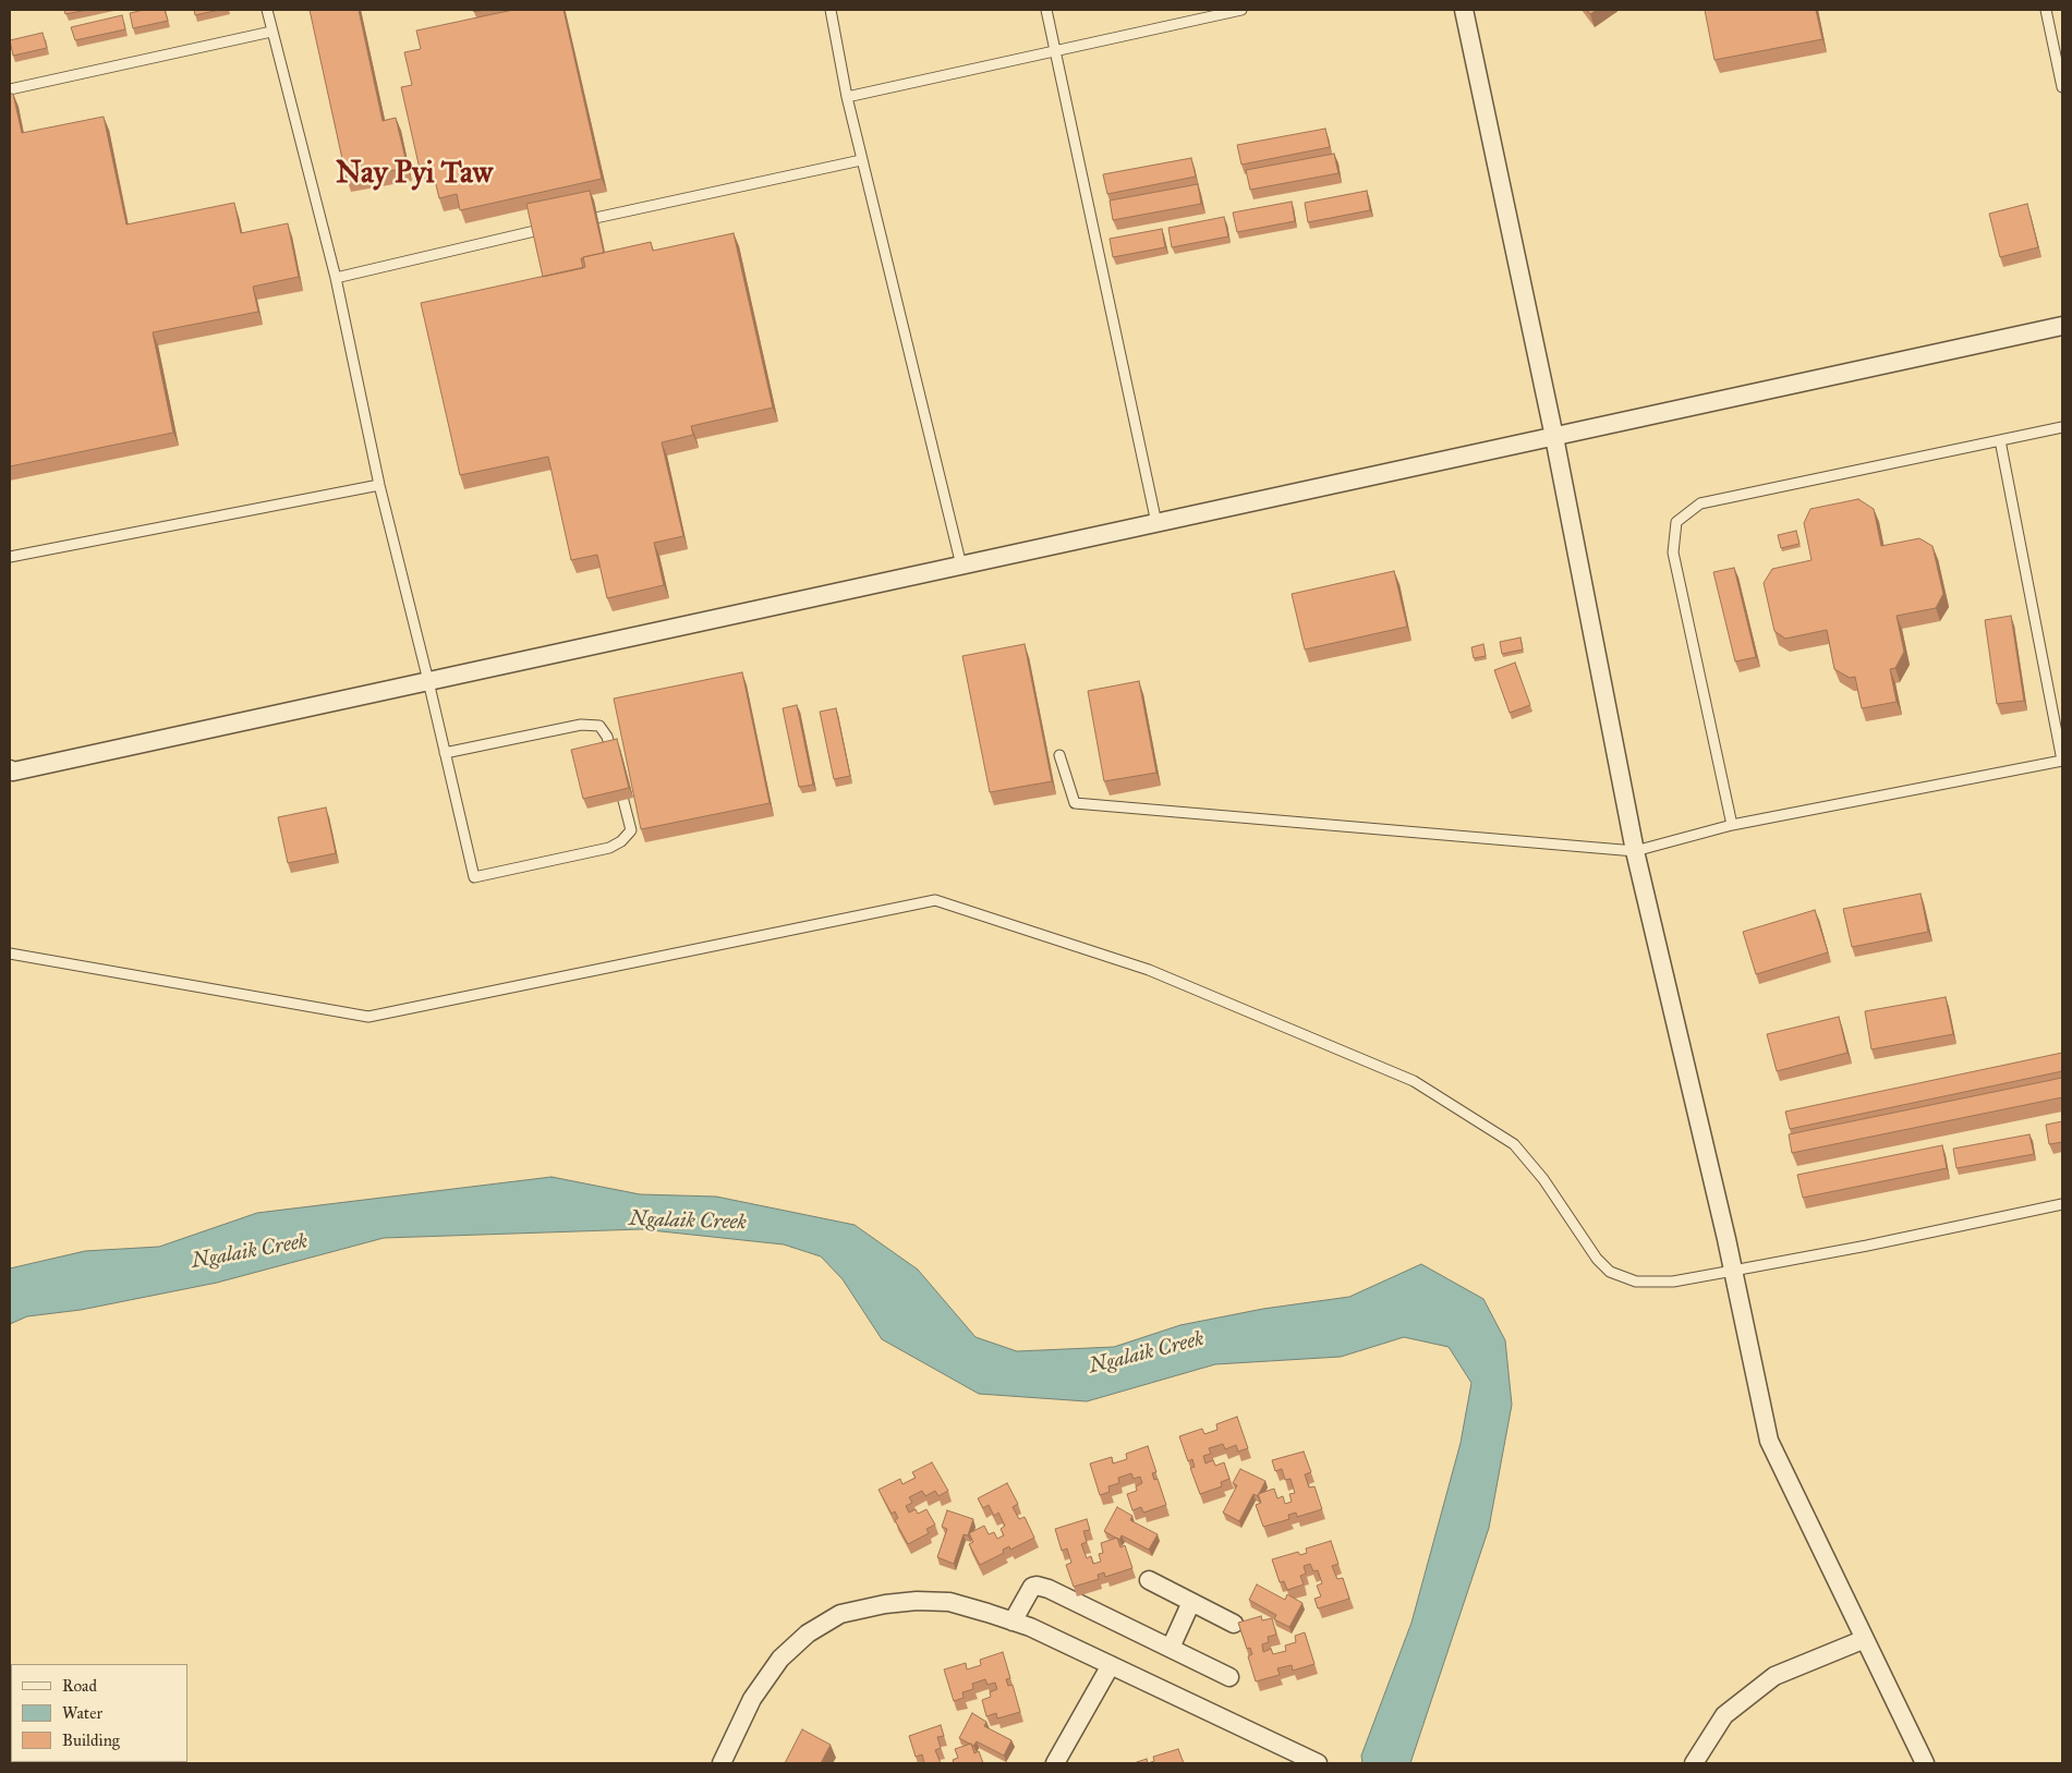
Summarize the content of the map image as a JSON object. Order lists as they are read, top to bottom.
{
  "districts": ["Nay Pyi Taw"],
  "water": ["Ngalaik Creek"],
  "legend": ["Road", "Water", "Building"]
}
